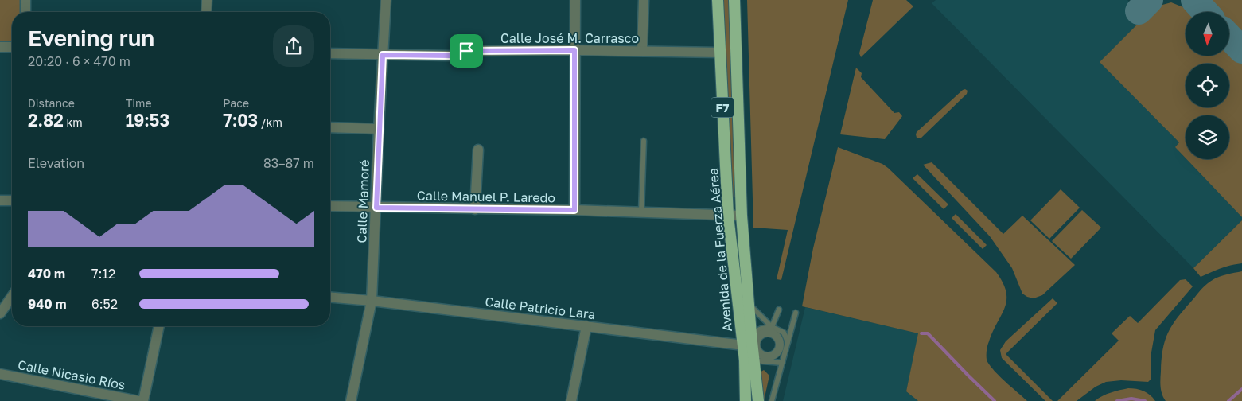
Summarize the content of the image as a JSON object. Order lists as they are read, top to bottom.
{
  "streets": {
    "highway": ["F7", "Avenida de la Fuerza Aérea"],
    "street": [
      "Calle José M. Carrasco",
      "Calle Manuel P. Laredo",
      "Calle Mamoré",
      "Calle Patricio Lara",
      "Calle Nicasio Ríos"
    ]
  },
  "crossings": [
    ["Calle José M. Carrasco", "Calle Mamoré"],
    ["Calle José M. Carrasco", "Avenida de la Fuerza Aérea"],
    ["Calle Manuel P. Laredo", "Calle Mamoré"],
    ["Calle Manuel P. Laredo", "Avenida de la Fuerza Aérea"],
    ["Calle Mamoré", "Calle Patricio Lara"],
    ["Avenida de la Fuerza Aérea", "Calle Patricio Lara"]
  ],
  "north": "bottom",
  "page": {
    "heading": ["Evening run", "20:20 · 6 × 470 m"],
    "stats": [
      ["Distance", "2.82 km"],
      ["Time", "19:53"],
      ["Pace", "7:03 /km"]
    ],
    "chart": ["Elevation", "83–87 m"],
    "list": [
      {
        "name": "470 m",
        "note": "7:12"
      },
      {
        "name": "940 m",
        "note": "6:52"
      }
    ]
  }
}
